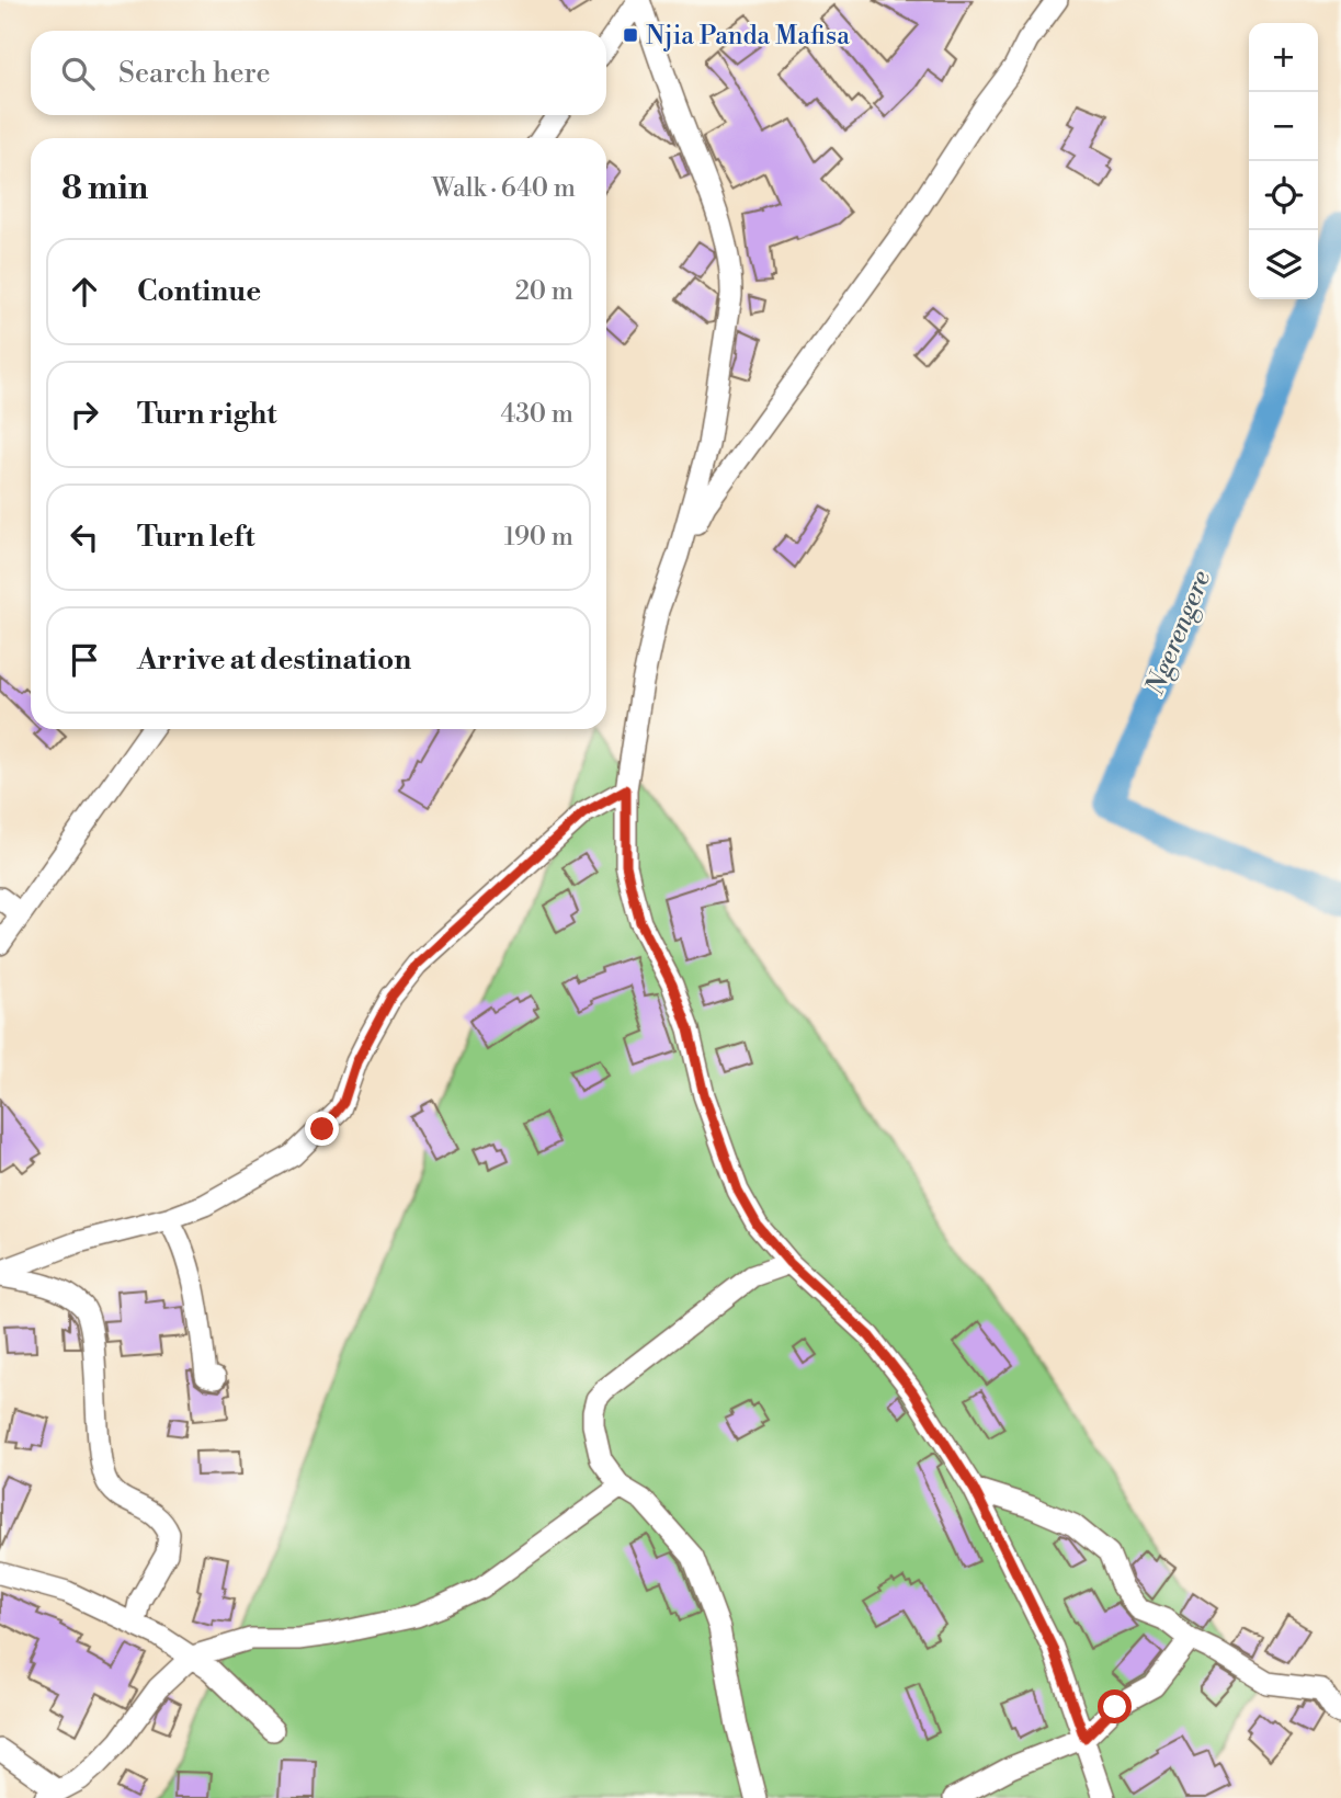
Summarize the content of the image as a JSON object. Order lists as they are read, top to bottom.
{
  "water": ["Ngerengere"],
  "places": {
    "transit": ["Njia Panda Mafisa"]
  },
  "page": {
    "map_buttons": ["+", "−"],
    "search": "Search here",
    "heading": ["8 min", "Walk · 640 m"],
    "list": [
      ["Continue", "20 m"],
      ["Turn right", "430 m"],
      ["Turn left", "190 m"],
      "Arrive at destination"
    ]
  }
}
